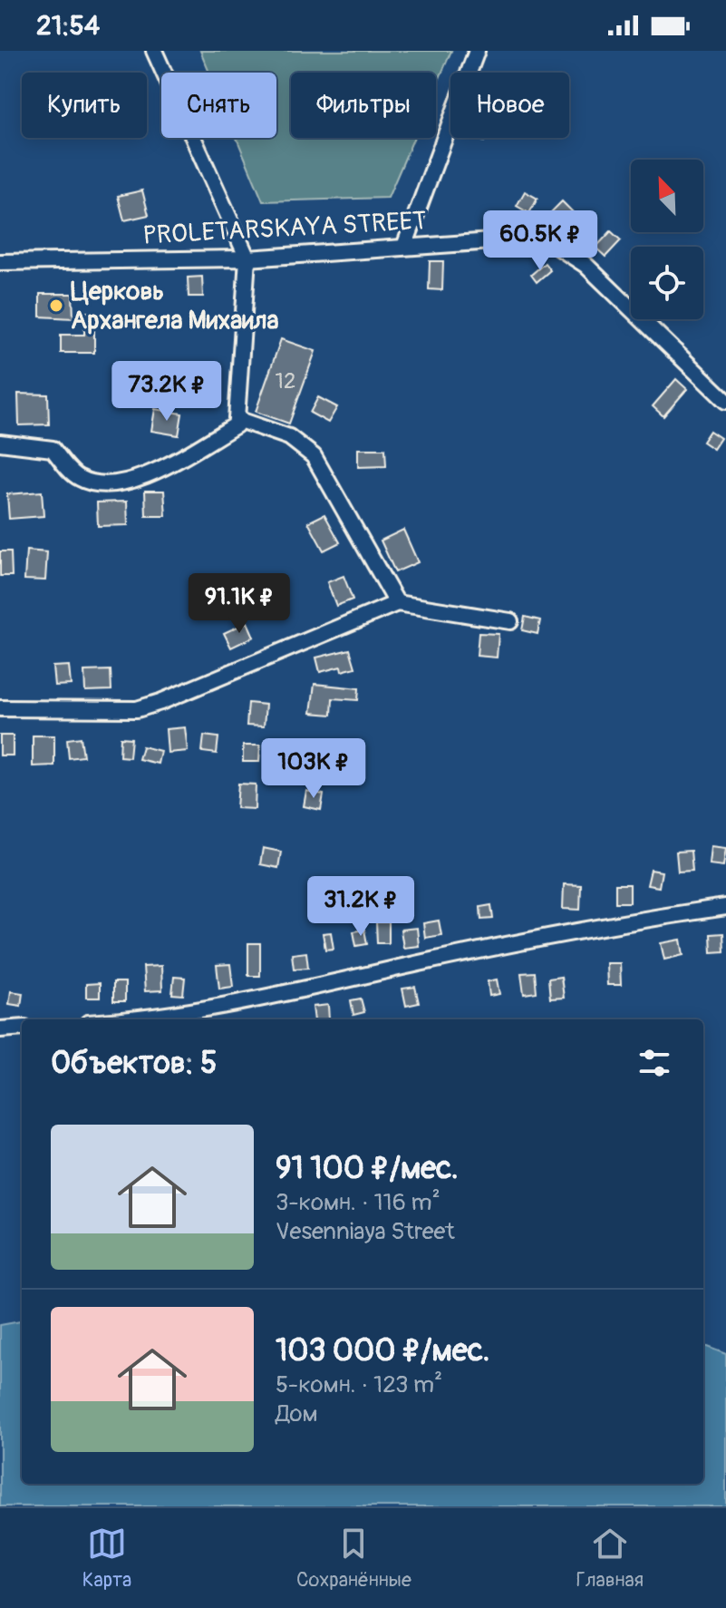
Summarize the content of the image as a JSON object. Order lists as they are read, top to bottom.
{
  "streets": {
    "street": ["PROLETARSKAYA STREET"]
  },
  "places": ["Церковь Архангела Михаила"],
  "house_numbers": ["12"],
  "north": "top left",
  "page": {
    "status": "21:54",
    "chip": [
      "Купить",
      "Снять",
      "Фильтры",
      "Новое"
    ],
    "price": [
      "60.5K ₽",
      "73.2K ₽",
      "91.1K ₽",
      "103K ₽",
      "31.2K ₽"
    ],
    "heading": "Объектов: 5",
    "list": [
      {
        "name": "91 100 ₽/мес.",
        "note": "3-комн. · 116 m² · Vesenniaya Street"
      },
      {
        "name": "103 000 ₽/мес.",
        "note": "5-комн. · 123 m² · Дом"
      }
    ],
    "tabs": ["Карта", "Сохранённые", "Главная"]
  }
}
